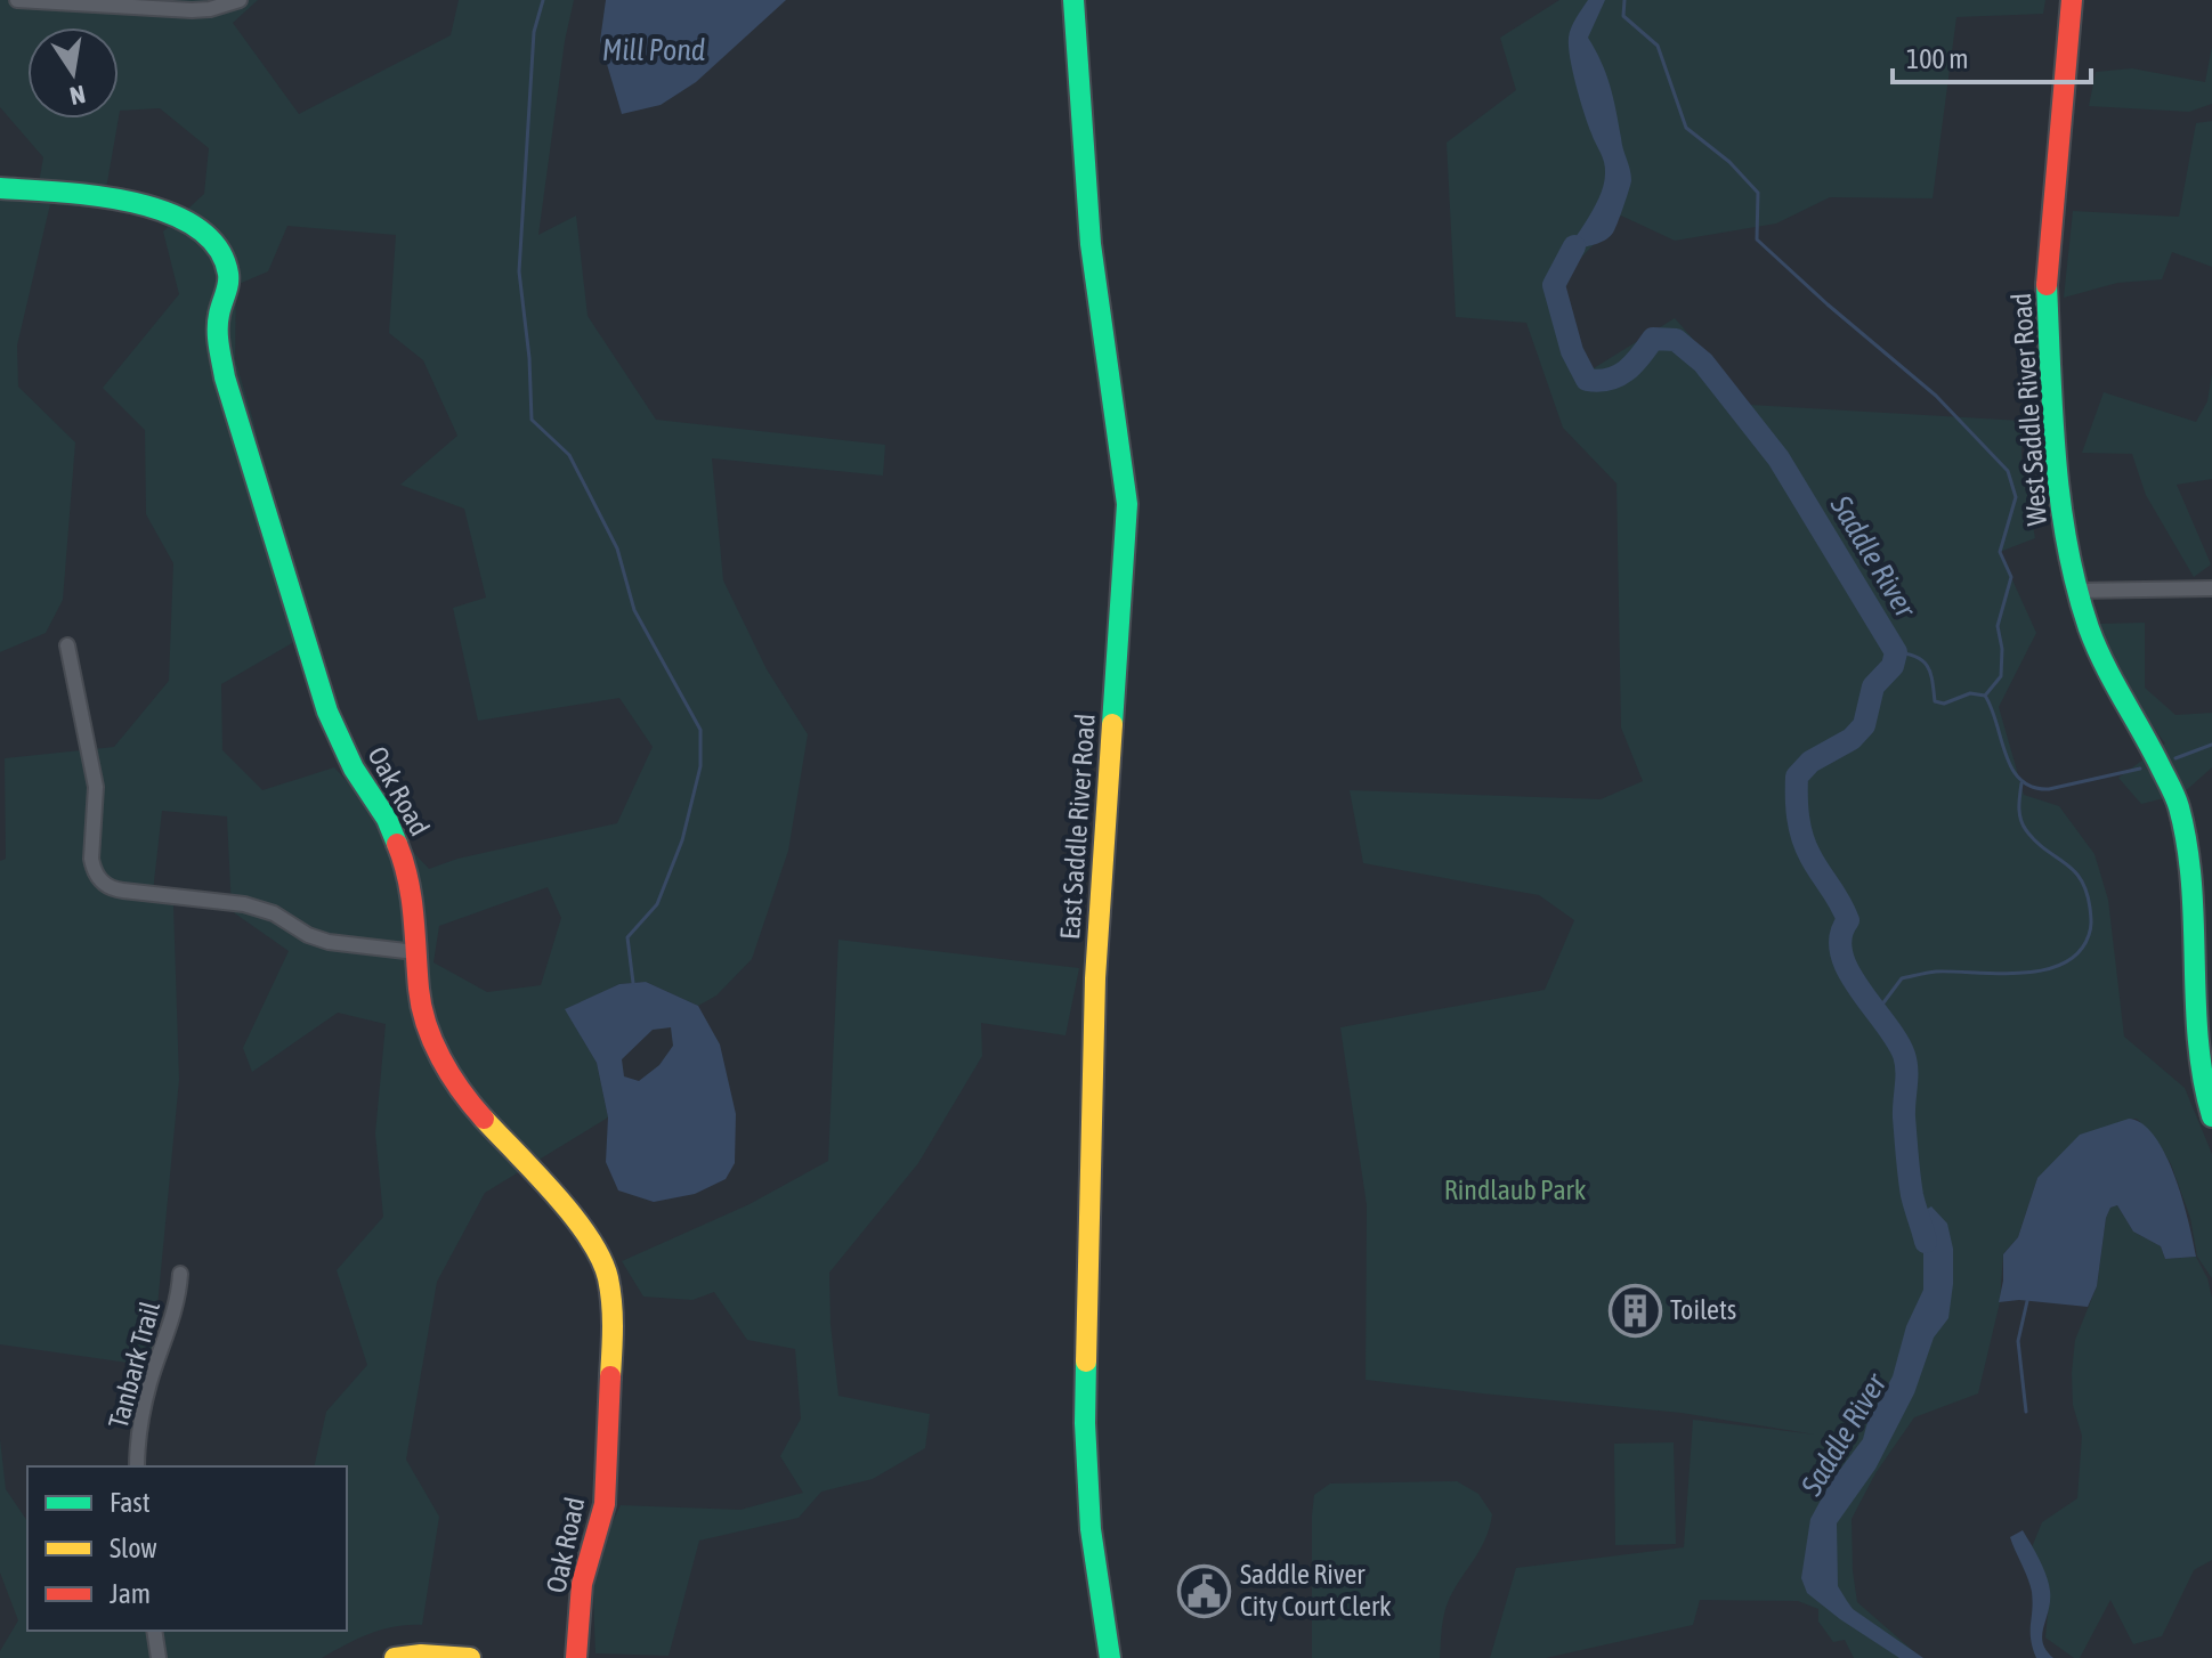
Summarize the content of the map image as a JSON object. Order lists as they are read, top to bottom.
{
  "streets": {
    "street": [
      "West Saddle River Road",
      "Oak Road",
      "East Saddle River Road",
      "Tanbark Trail"
    ]
  },
  "water": ["Mill Pond", "Saddle River"],
  "parks": ["Rindlaub Park"],
  "places": {
    "building": ["Toilets"],
    "public building": ["Saddle River City Court Clerk"]
  },
  "legend": ["Fast", "Slow", "Jam"],
  "scale_bar": "100 m",
  "north": "bottom"
}
